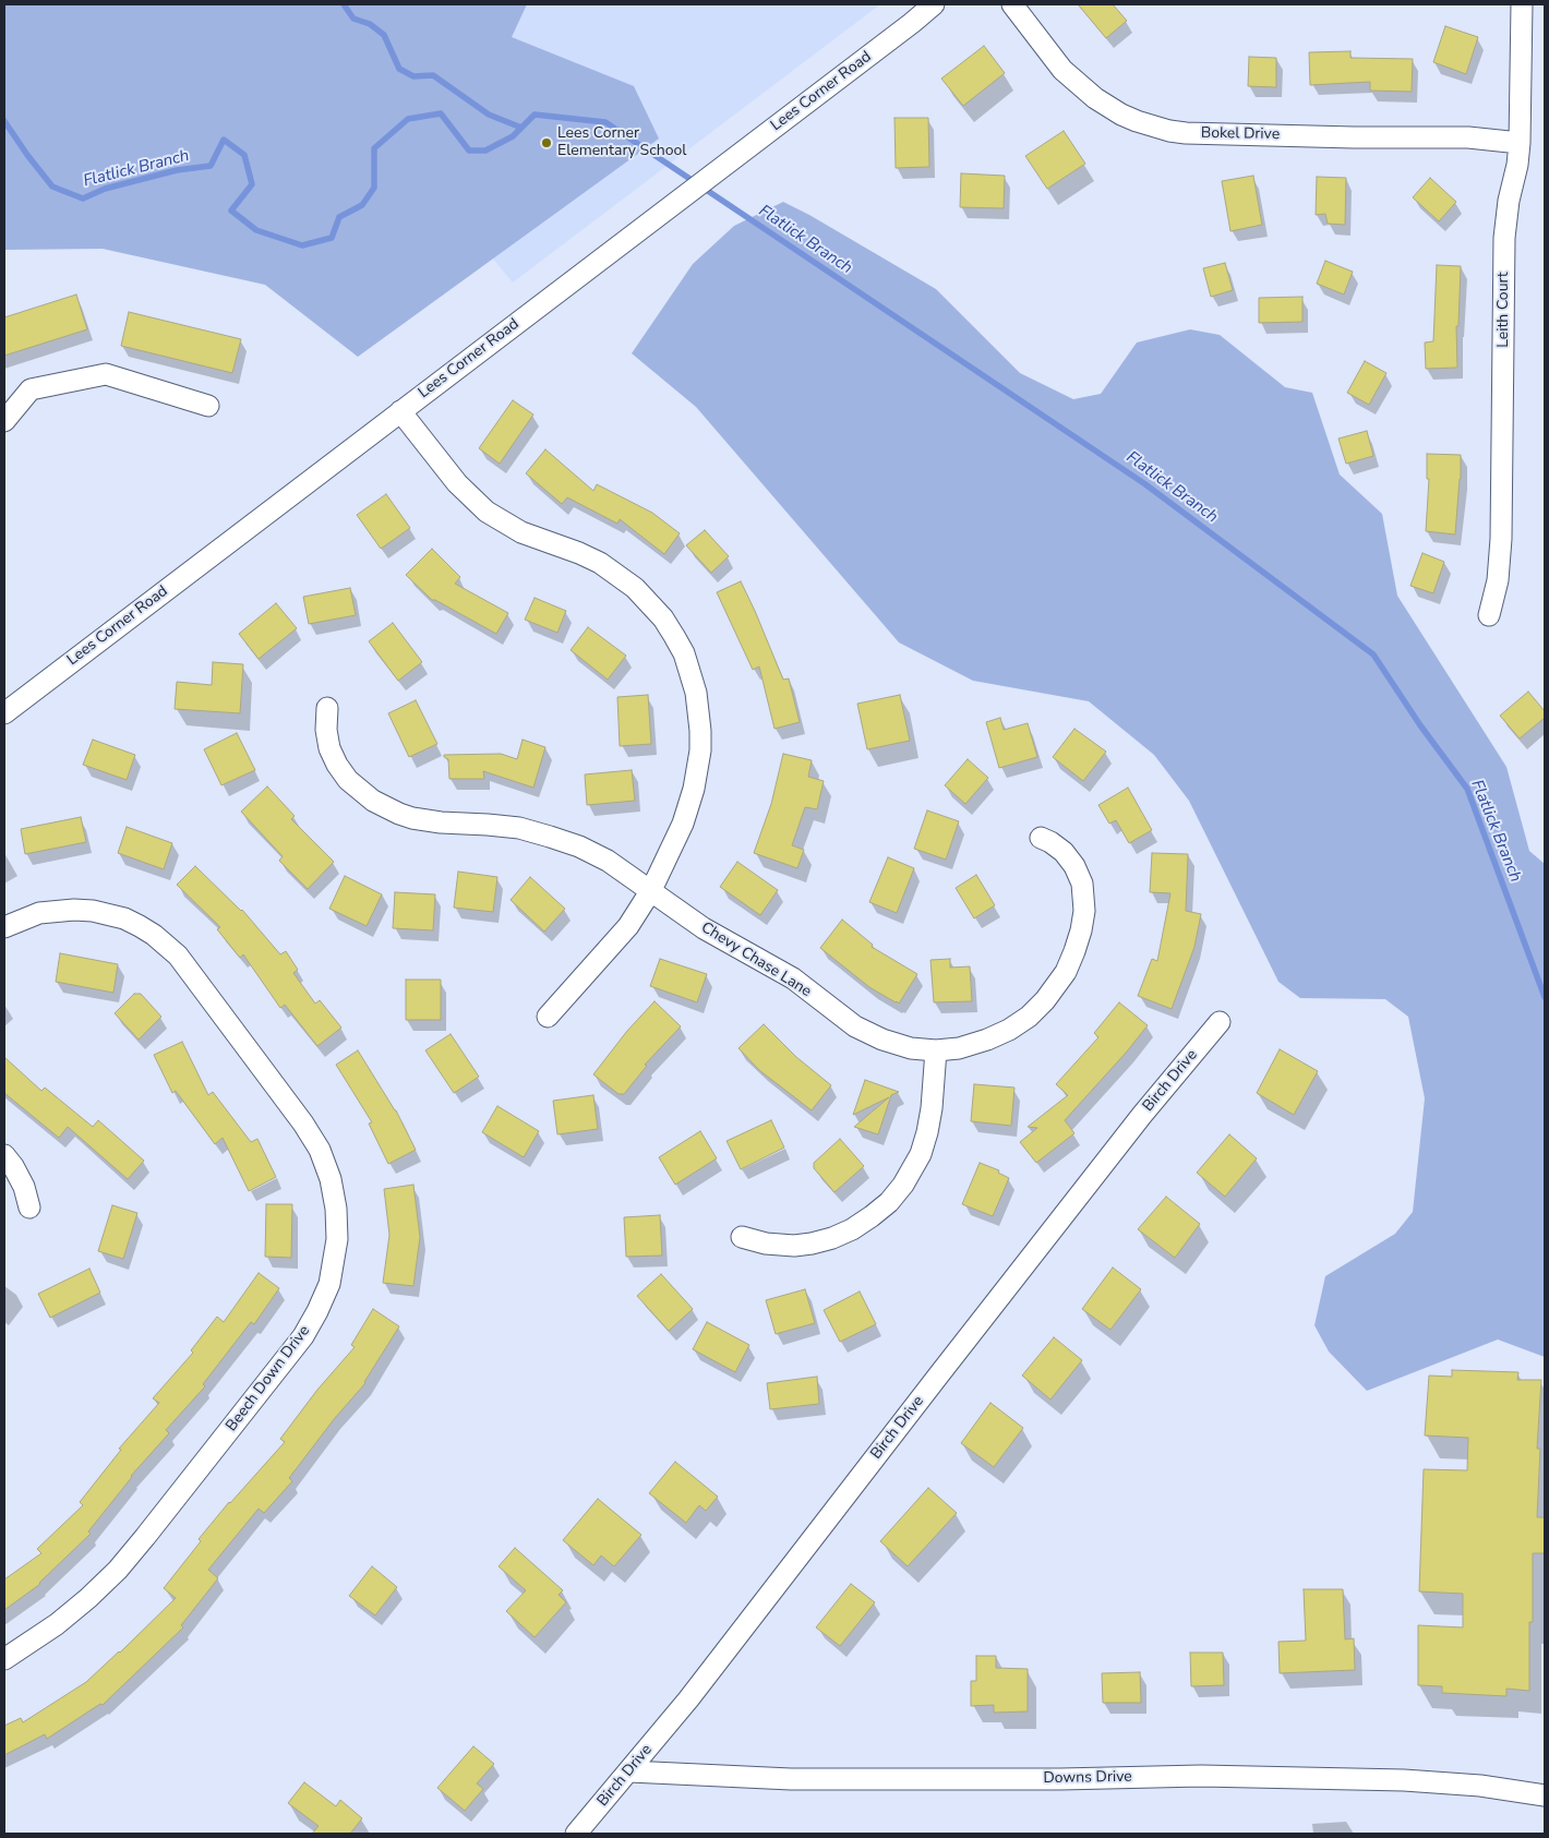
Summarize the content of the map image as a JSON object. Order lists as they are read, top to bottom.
{
  "streets": {
    "street": [
      "Lees Corner Road",
      "Bokel Drive",
      "Leith Court",
      "Chevy Chase Lane",
      "Birch Drive",
      "Beech Down Drive",
      "Downs Drive"
    ]
  },
  "crossings": [
    ["Bokel Drive", "Leith Court"],
    ["Birch Drive", "Downs Drive"]
  ],
  "water": ["Flatlick Branch"],
  "places": ["Lees Corner Elementary School"]
}
